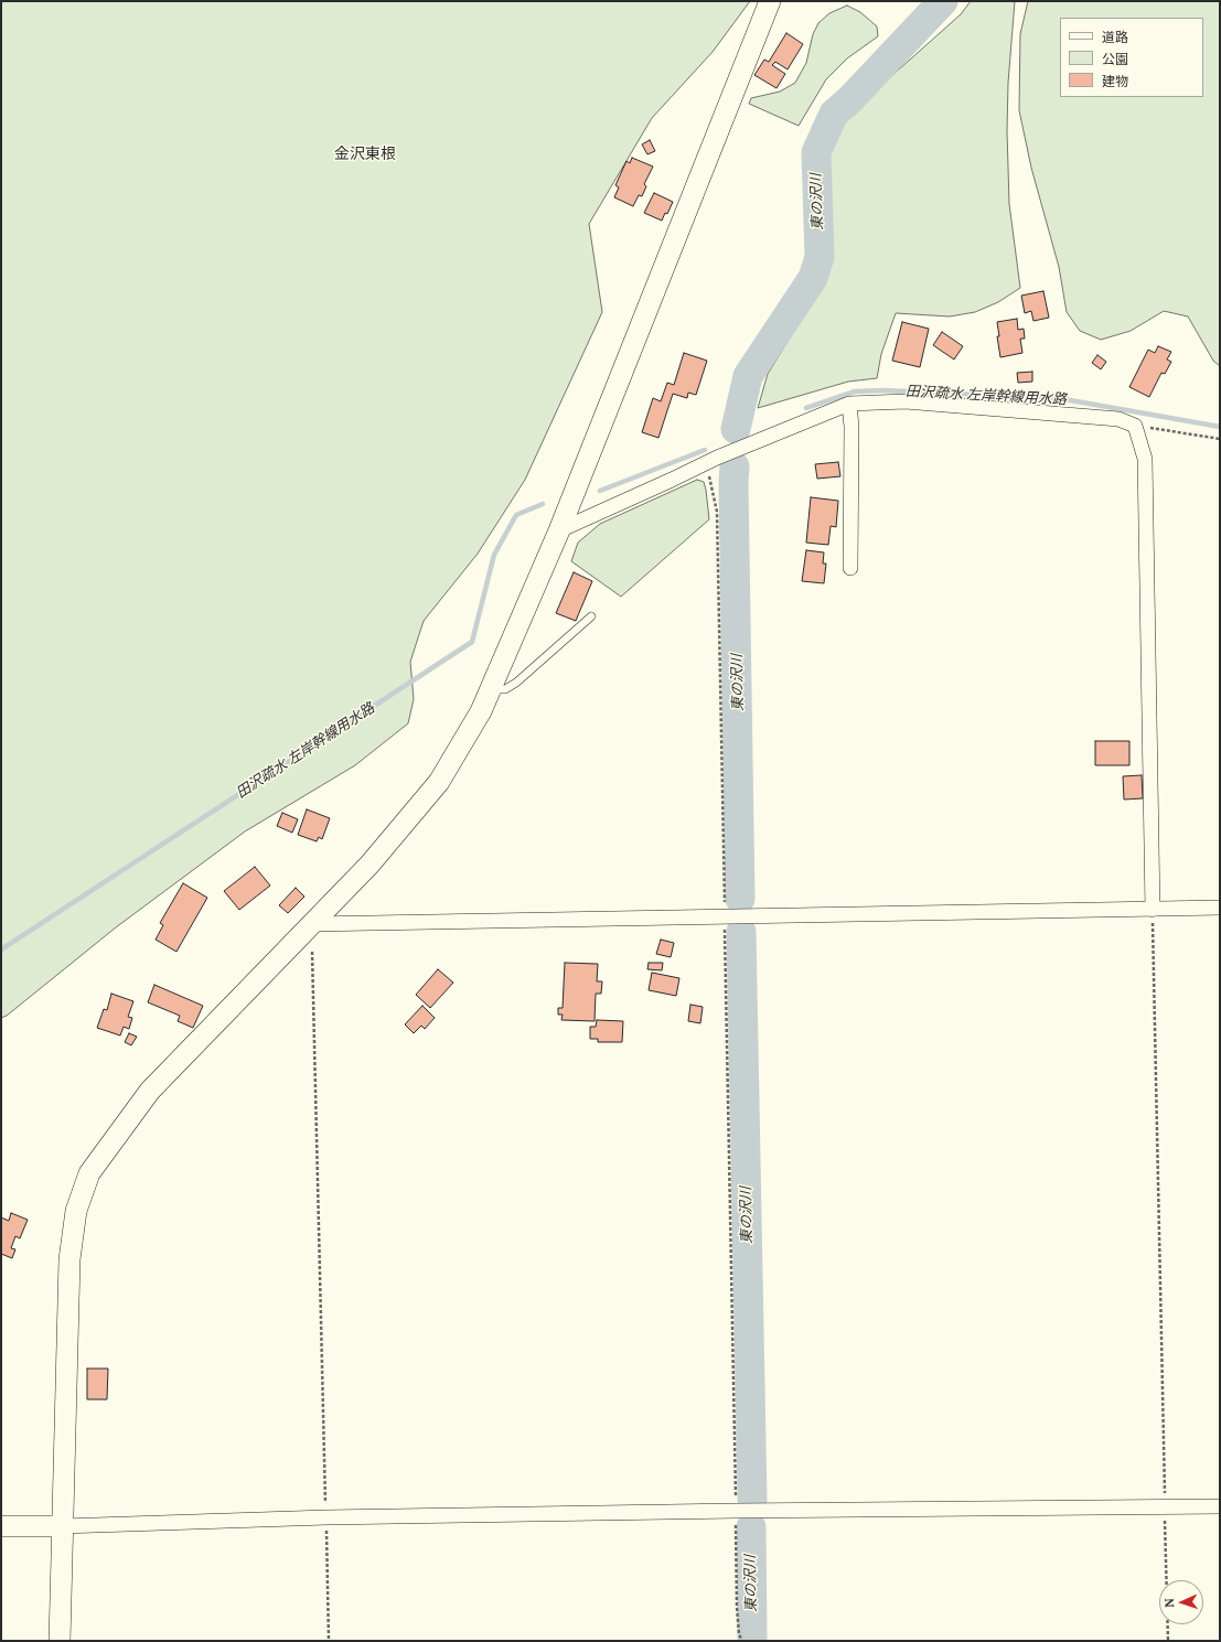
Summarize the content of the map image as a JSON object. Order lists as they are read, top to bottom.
{
  "districts": ["金沢東根"],
  "water": ["東の沢川", "田沢疏水 左岸幹線用水路"],
  "legend": ["道路", "公園", "建物"],
  "north": "left"
}
